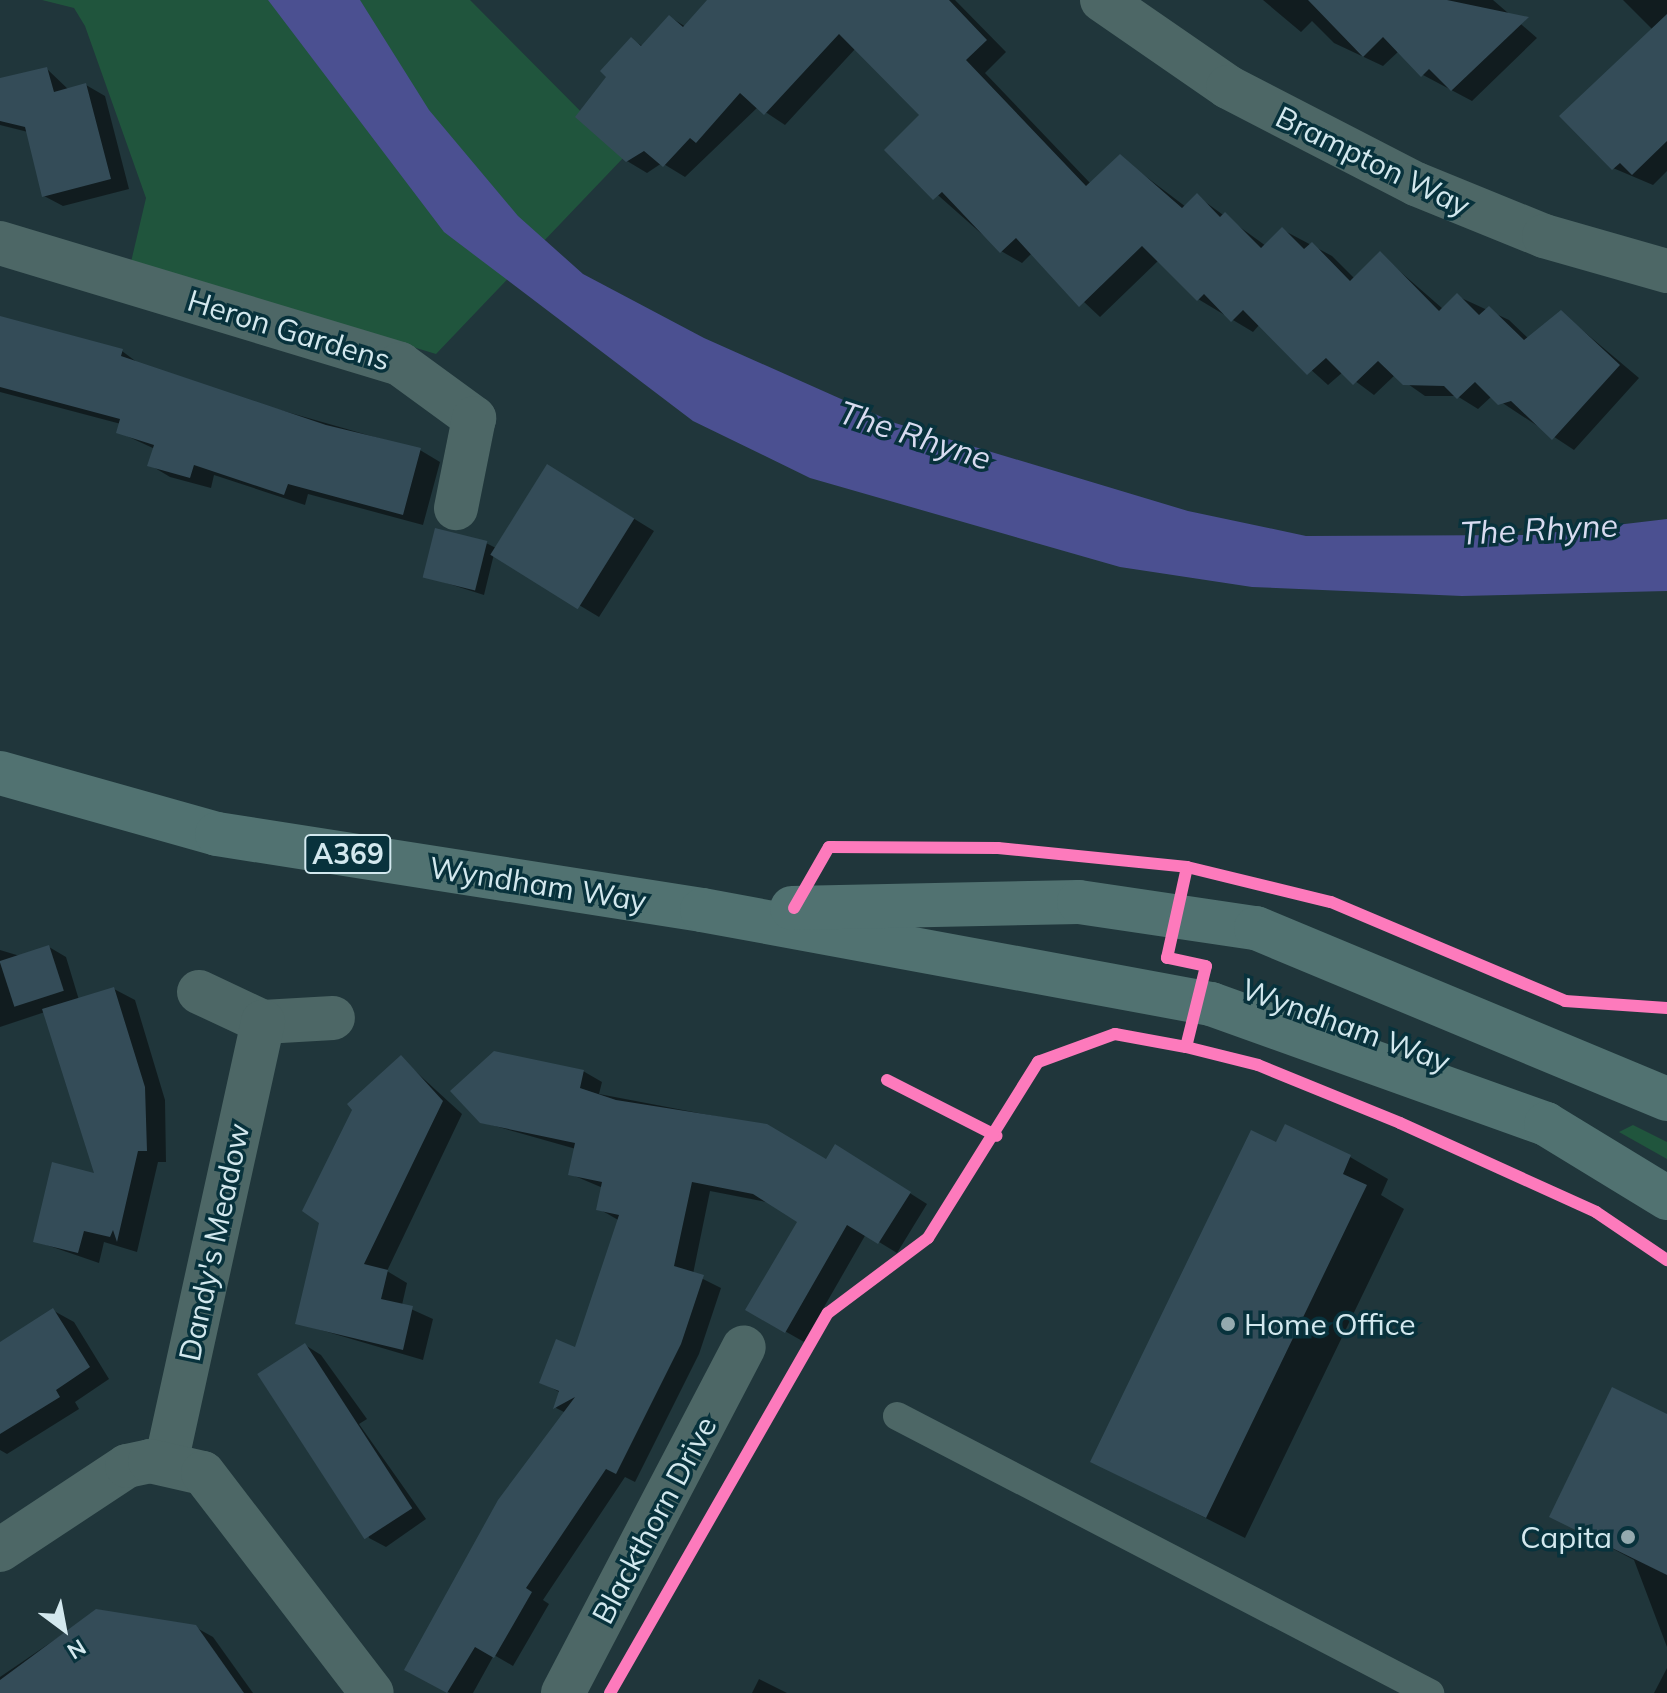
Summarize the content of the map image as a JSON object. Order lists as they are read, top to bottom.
{
  "streets": {
    "main road": ["A369", "Wyndham Way"],
    "street": [
      "Brampton Way",
      "Heron Gardens",
      "Dandy's Meadow",
      "Blackthorn Drive"
    ]
  },
  "water": ["The Rhyne"],
  "places": ["Home Office", "Capita"],
  "north": "bottom right"
}
